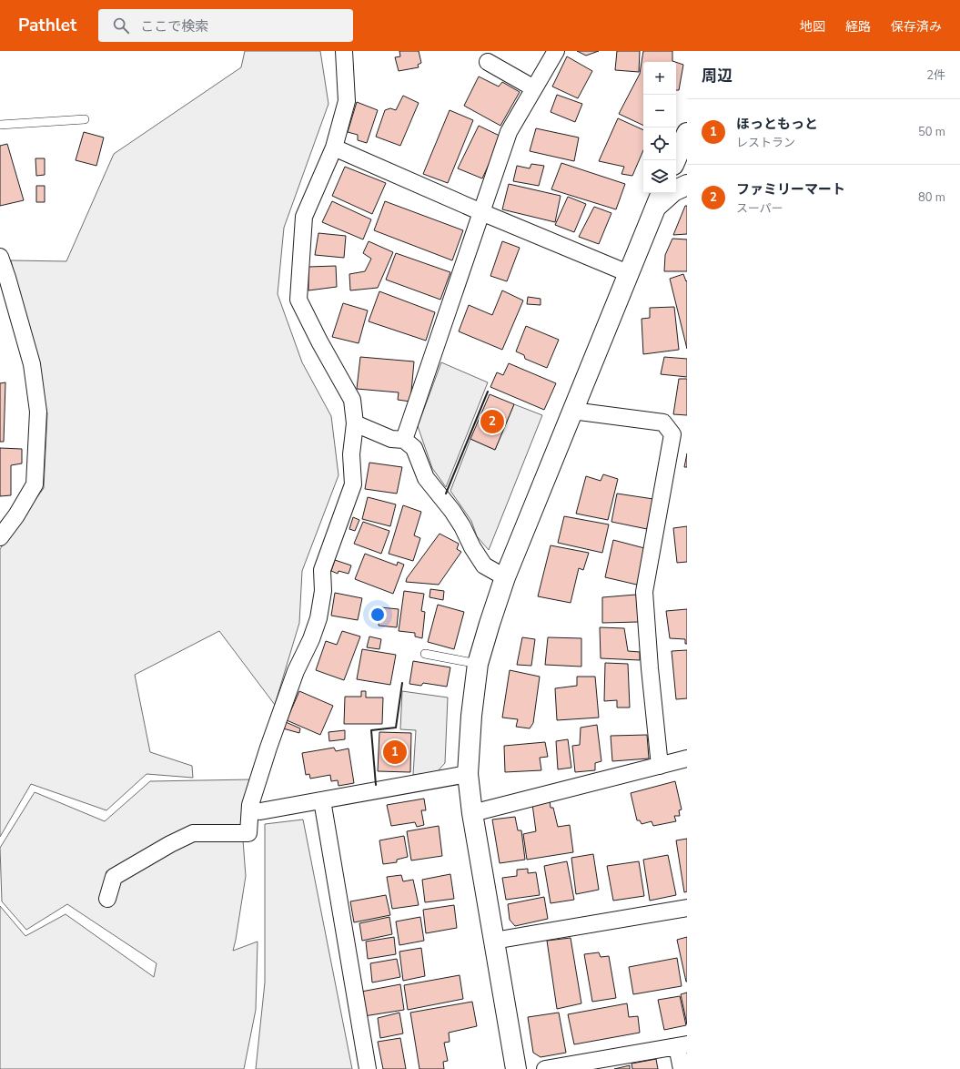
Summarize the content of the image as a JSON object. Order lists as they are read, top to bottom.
{
  "page": {
    "header": "Pathlet",
    "search": "ここで検索",
    "nav": ["地図", "経路", "保存済み"],
    "heading": ["周辺", "2件"],
    "map_buttons": ["+", "−"],
    "list": [
      {
        "mark": "1",
        "name": "ほっともっと",
        "note": "レストラン",
        "value": "50 m"
      },
      {
        "mark": "2",
        "name": "ファミリーマート",
        "note": "スーパー",
        "value": "80 m"
      }
    ],
    "pins": ["2", "1"]
  }
}
